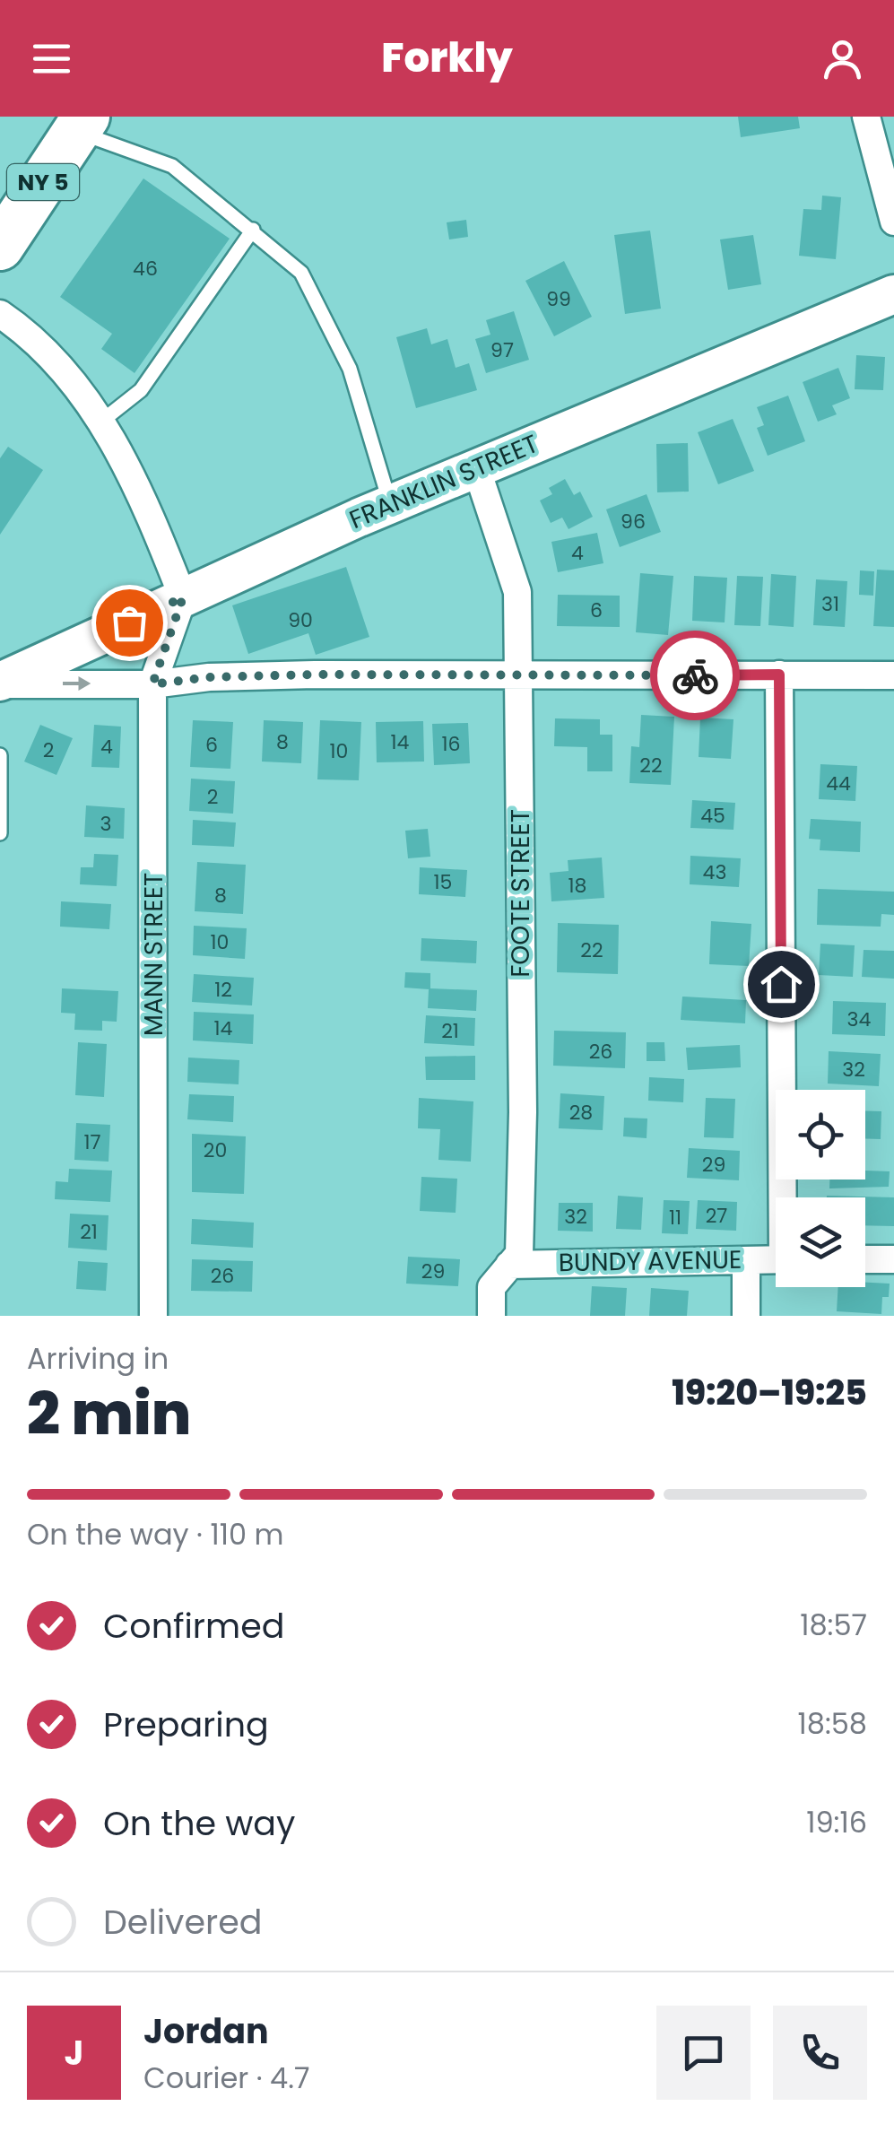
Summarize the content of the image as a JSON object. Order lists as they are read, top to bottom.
{
  "streets": {
    "highway": ["NY 5"],
    "street": [
      "FRANKLIN STREET",
      "FOOTE STREET",
      "MANN STREET",
      "BUNDY AVENUE"
    ]
  },
  "crossings": [
    ["FRANKLIN STREET", "FOOTE STREET"],
    ["FRANKLIN STREET", "MANN STREET"],
    ["FOOTE STREET", "BUNDY AVENUE"]
  ],
  "house_numbers": [
    "46",
    "99",
    "97",
    "96",
    "4",
    "31",
    "6",
    "90",
    "8",
    "14",
    "16",
    "6",
    "4",
    "2",
    "10",
    "22",
    "44",
    "2",
    "45",
    "3",
    "43",
    "15",
    "18",
    "8",
    "10",
    "22",
    "12",
    "34",
    "14",
    "21",
    "26",
    "32",
    "28",
    "17",
    "20",
    "29",
    "27",
    "32",
    "11",
    "21",
    "29",
    "26"
  ],
  "page": {
    "header": "Forkly",
    "heading": ["2 min", "Arriving in", "19:20–19:25"],
    "panel": ["Jordan", "Courier · 4.7"],
    "bar": "On the way · 110 m",
    "list": [
      ["Confirmed", "18:57"],
      ["Preparing", "18:58"],
      ["On the way", "19:16"],
      "Delivered"
    ],
    "round": "J"
  }
}
